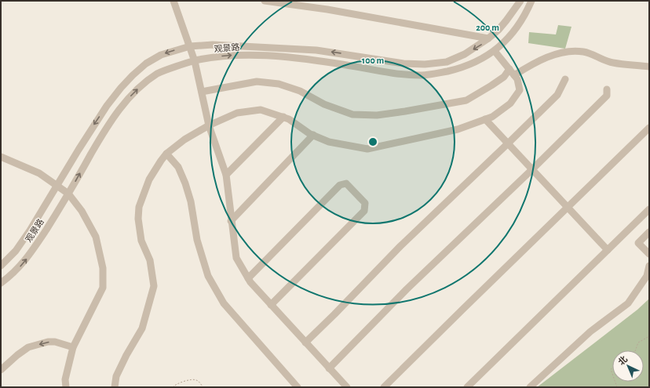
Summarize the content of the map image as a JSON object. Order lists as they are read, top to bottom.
{
  "streets": {
    "street": ["观景路"]
  },
  "north": "top left",
  "rings": ["200 m", "100 m"]
}
